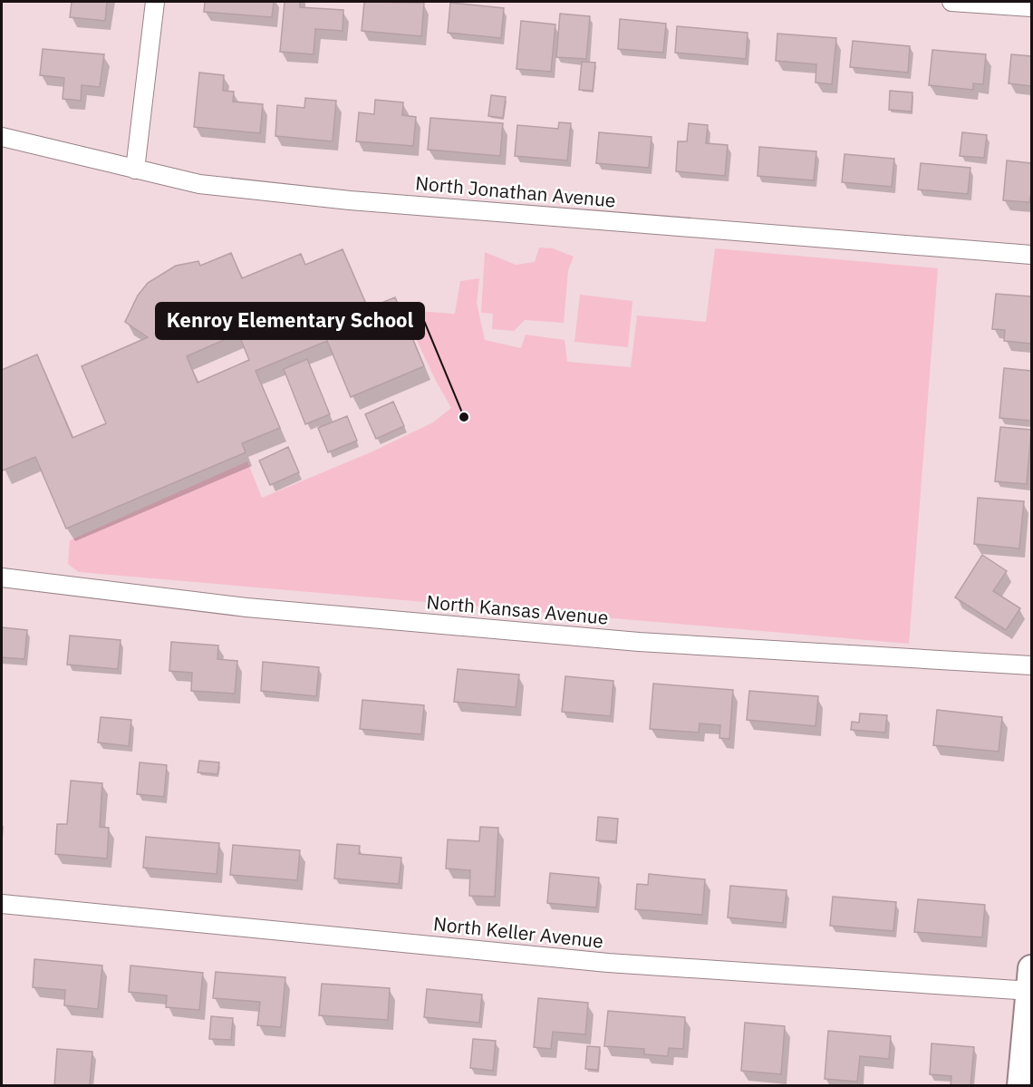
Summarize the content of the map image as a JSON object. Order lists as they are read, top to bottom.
{
  "streets": {
    "street": ["North Jonathan Avenue", "North Kansas Avenue", "North Keller Avenue"]
  },
  "places": ["Kenroy Elementary School"]
}
